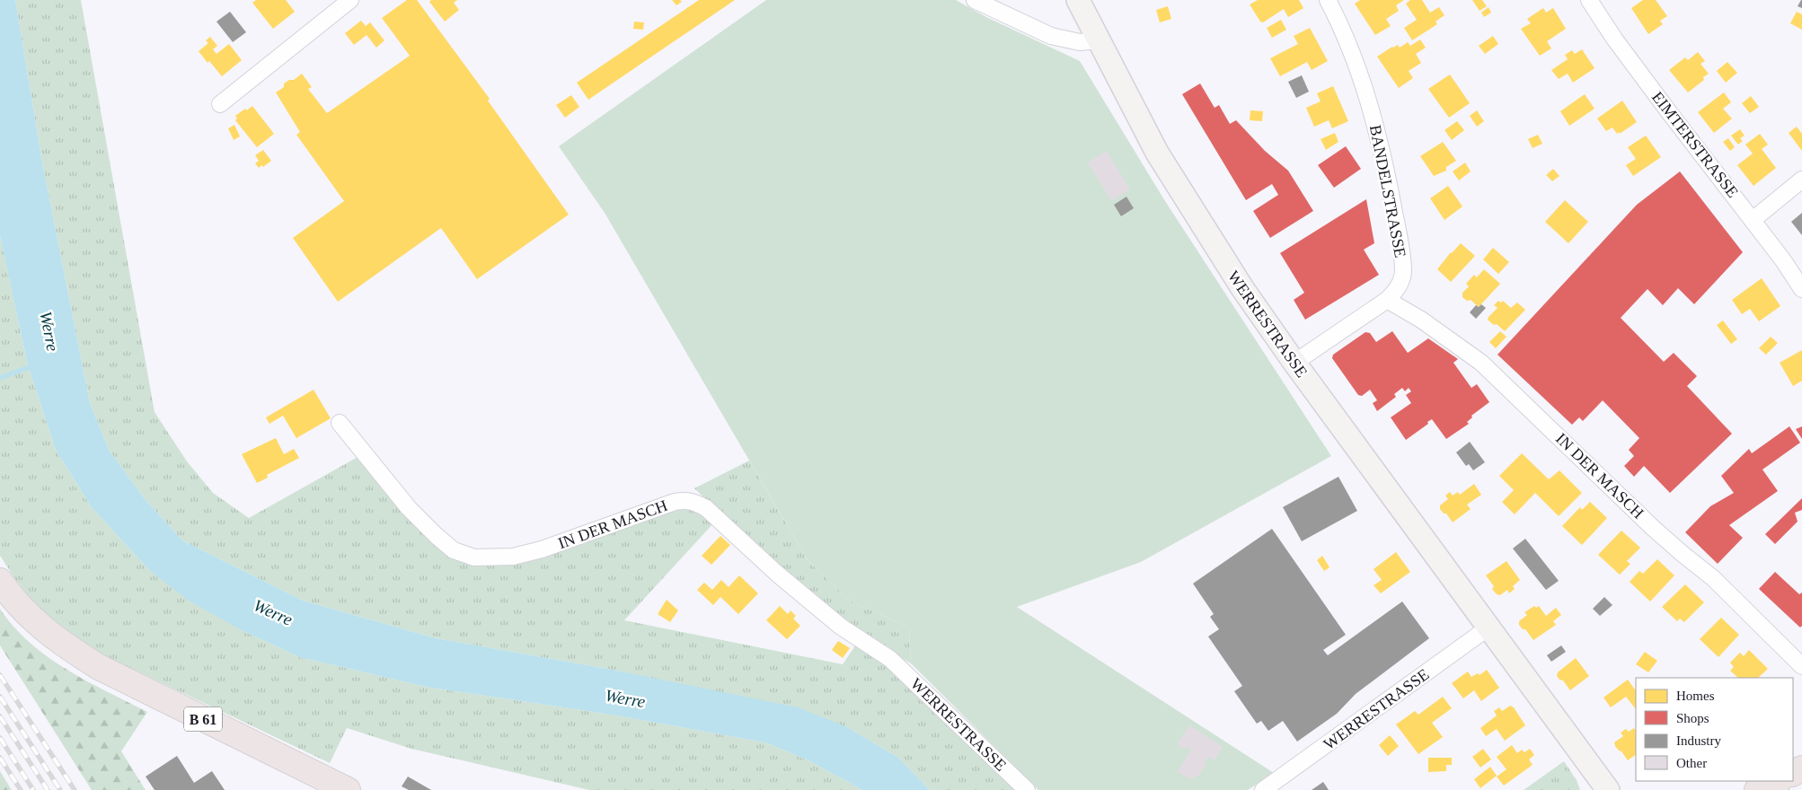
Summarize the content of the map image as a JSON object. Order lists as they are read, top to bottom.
{
  "streets": {
    "main road": ["WERRESTRASSE", "B 61"],
    "street": ["EIMTERSTRASSE", "BANDELSTRASSE", "IN DER MASCH"]
  },
  "crossings": [
    ["BANDELSTRASSE", "WERRESTRASSE"],
    ["BANDELSTRASSE", "IN DER MASCH"],
    ["WERRESTRASSE", "IN DER MASCH"]
  ],
  "water": ["Werre"],
  "legend": [
    "Homes",
    "Shops",
    "Industry",
    "Other"
  ]
}
